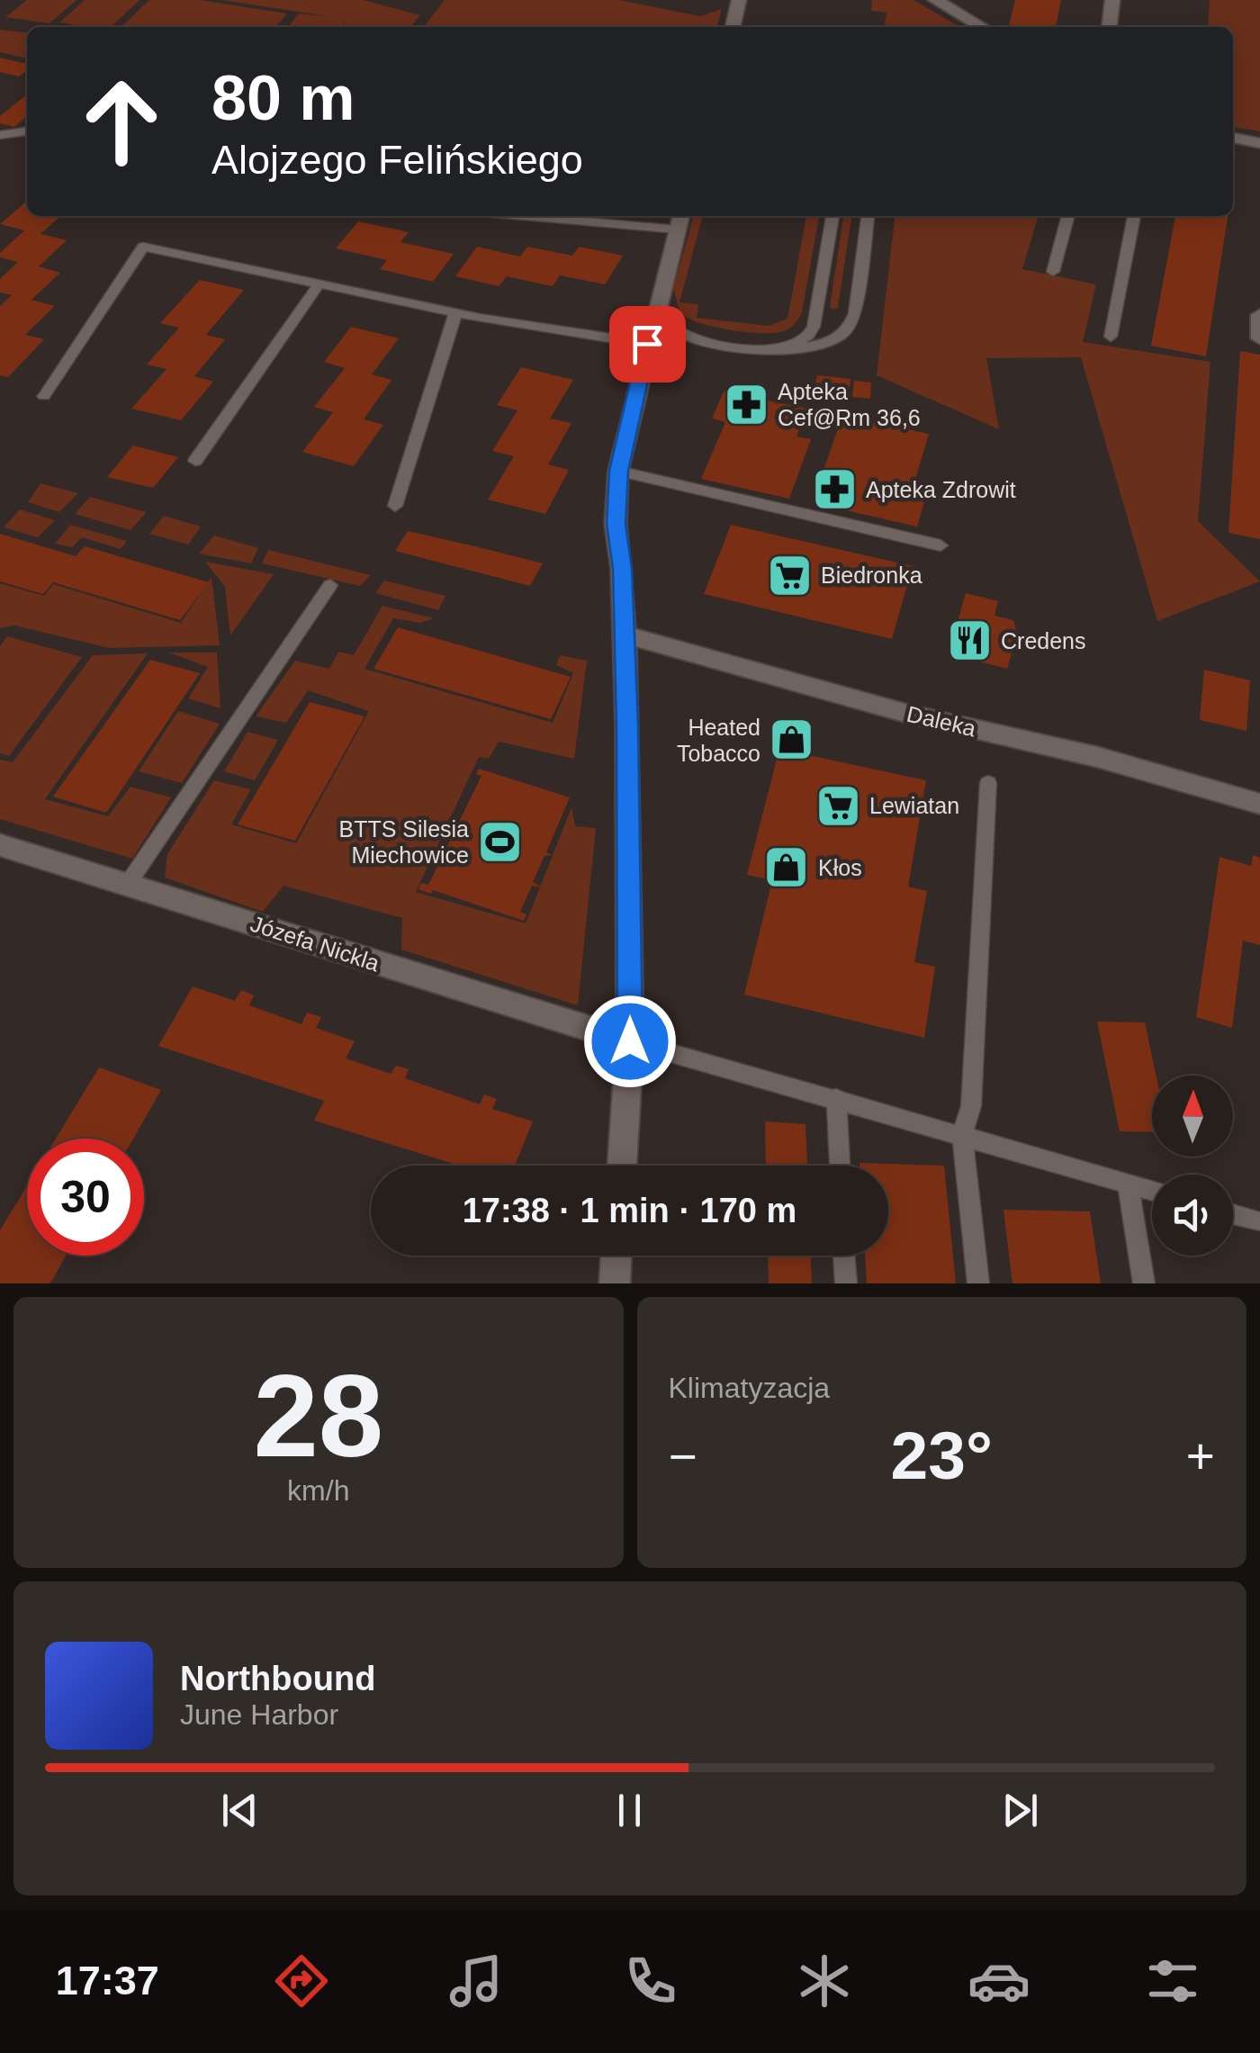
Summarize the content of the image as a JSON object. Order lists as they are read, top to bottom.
{
  "streets": {
    "street": ["Daleka", "Józefa Nickla"]
  },
  "places": {
    "pharmacy": ["Apteka Cef@Rm 36,6", "Apteka Zdrowit"],
    "supermarket": ["Biedronka", "Lewiatan"],
    "restaurant": ["Credens"],
    "shop": ["Heated Tobacco", "Kłos"],
    "sports": ["BTTS Silesia Miechowice"]
  },
  "north": "top",
  "page": {
    "turn": ["80 m", "Alojzego Felińskiego"],
    "limit": "30",
    "trip": "17:38 · 1 min · 170 m",
    "tile": [
      ["28", "km/h"],
      "Klimatyzacja"
    ],
    "heat": ["−", "23°", "+"],
    "song": ["Northbound", "June Harbor"],
    "tabs": "17:37"
  }
}
